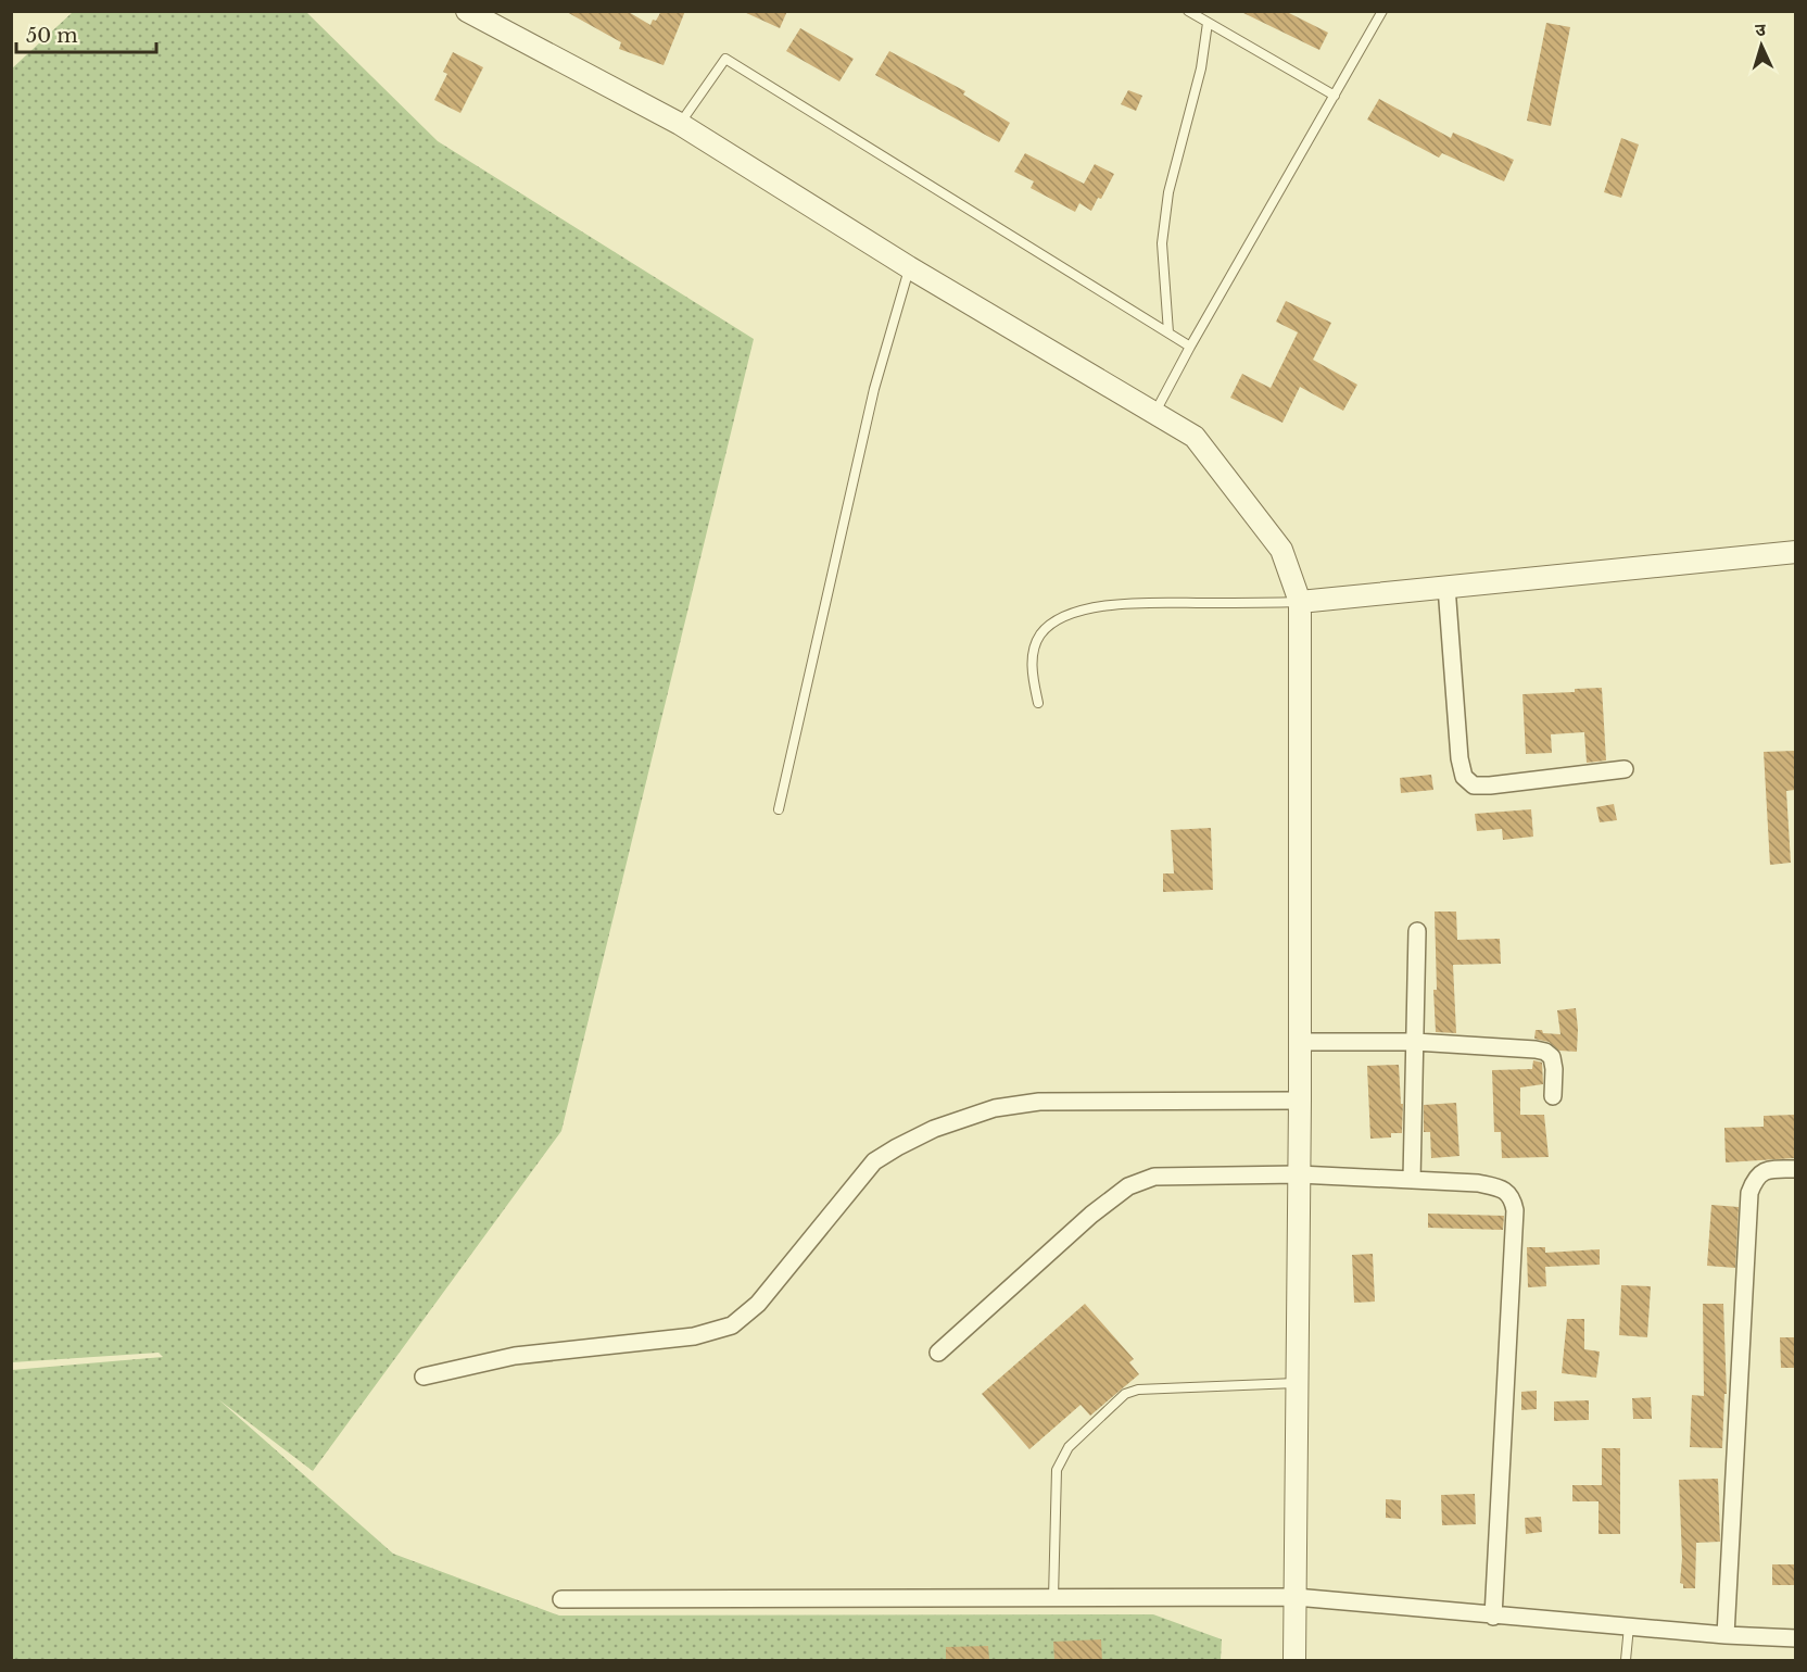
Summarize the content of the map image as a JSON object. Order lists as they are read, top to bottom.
{
  "scale_bar": "50 m",
  "north": "top"
}
